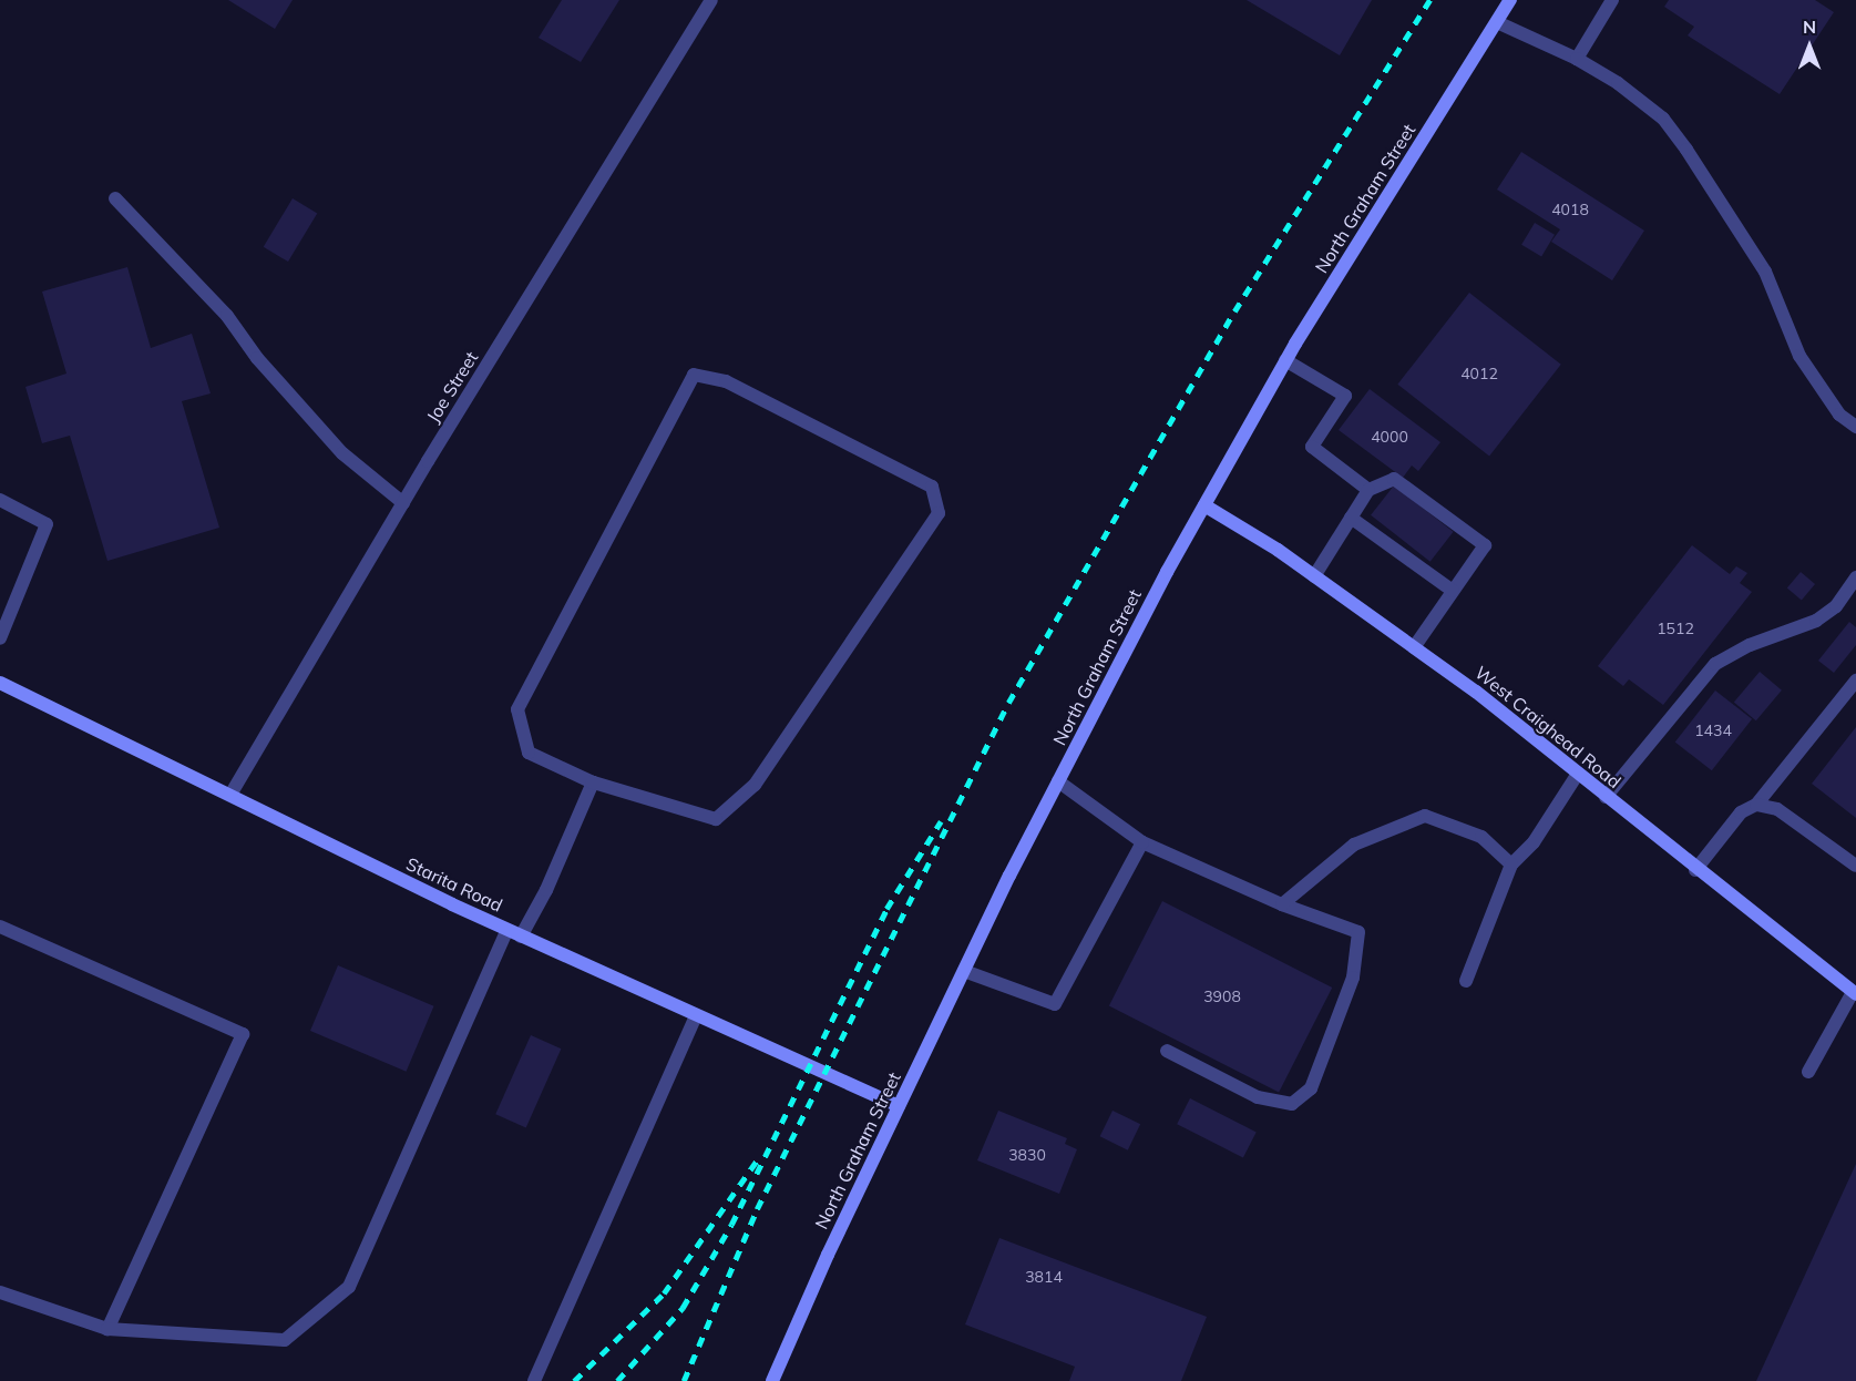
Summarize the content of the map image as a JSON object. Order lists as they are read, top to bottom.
{
  "streets": {
    "street": [
      "North Graham Street",
      "Joe Street",
      "West Craighead Road",
      "Starita Road"
    ]
  },
  "crossings": [
    ["North Graham Street", "West Craighead Road"],
    ["North Graham Street", "Starita Road"],
    ["Joe Street", "Starita Road"]
  ],
  "house_numbers": [
    "4018",
    "4012",
    "4000",
    "1512",
    "1434",
    "3908",
    "3830",
    "3814"
  ],
  "north": "top"
}
